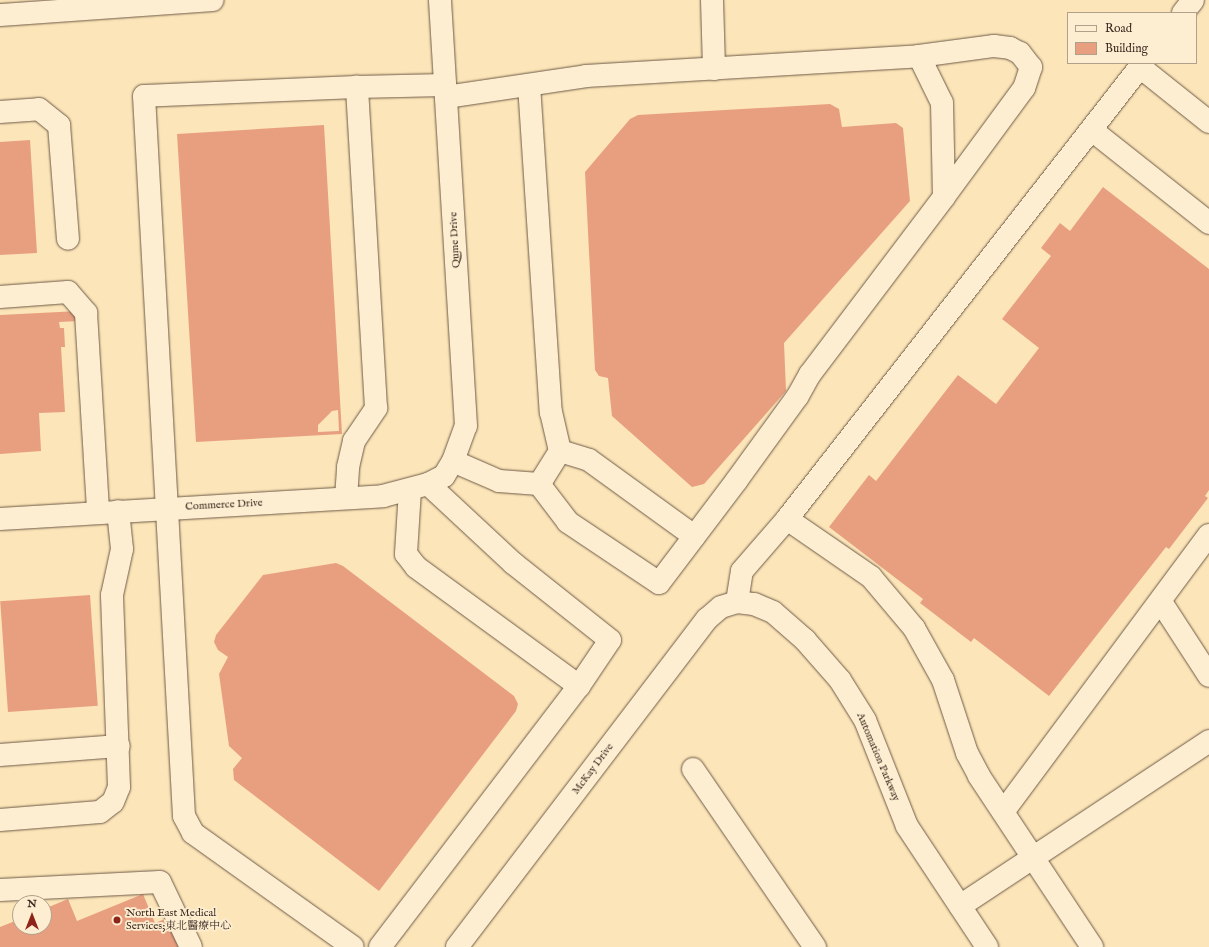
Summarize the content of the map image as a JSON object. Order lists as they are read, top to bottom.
{
  "streets": {
    "street": [
      "Qume Drive",
      "Commerce Drive",
      "Automation Parkway",
      "McKay Drive"
    ]
  },
  "crossings": [
    ["Qume Drive", "Commerce Drive"],
    ["Automation Parkway", "McKay Drive"]
  ],
  "places": ["North East Medical Services;東北醫療中心"],
  "legend": ["Road", "Building"],
  "north": "top"
}
